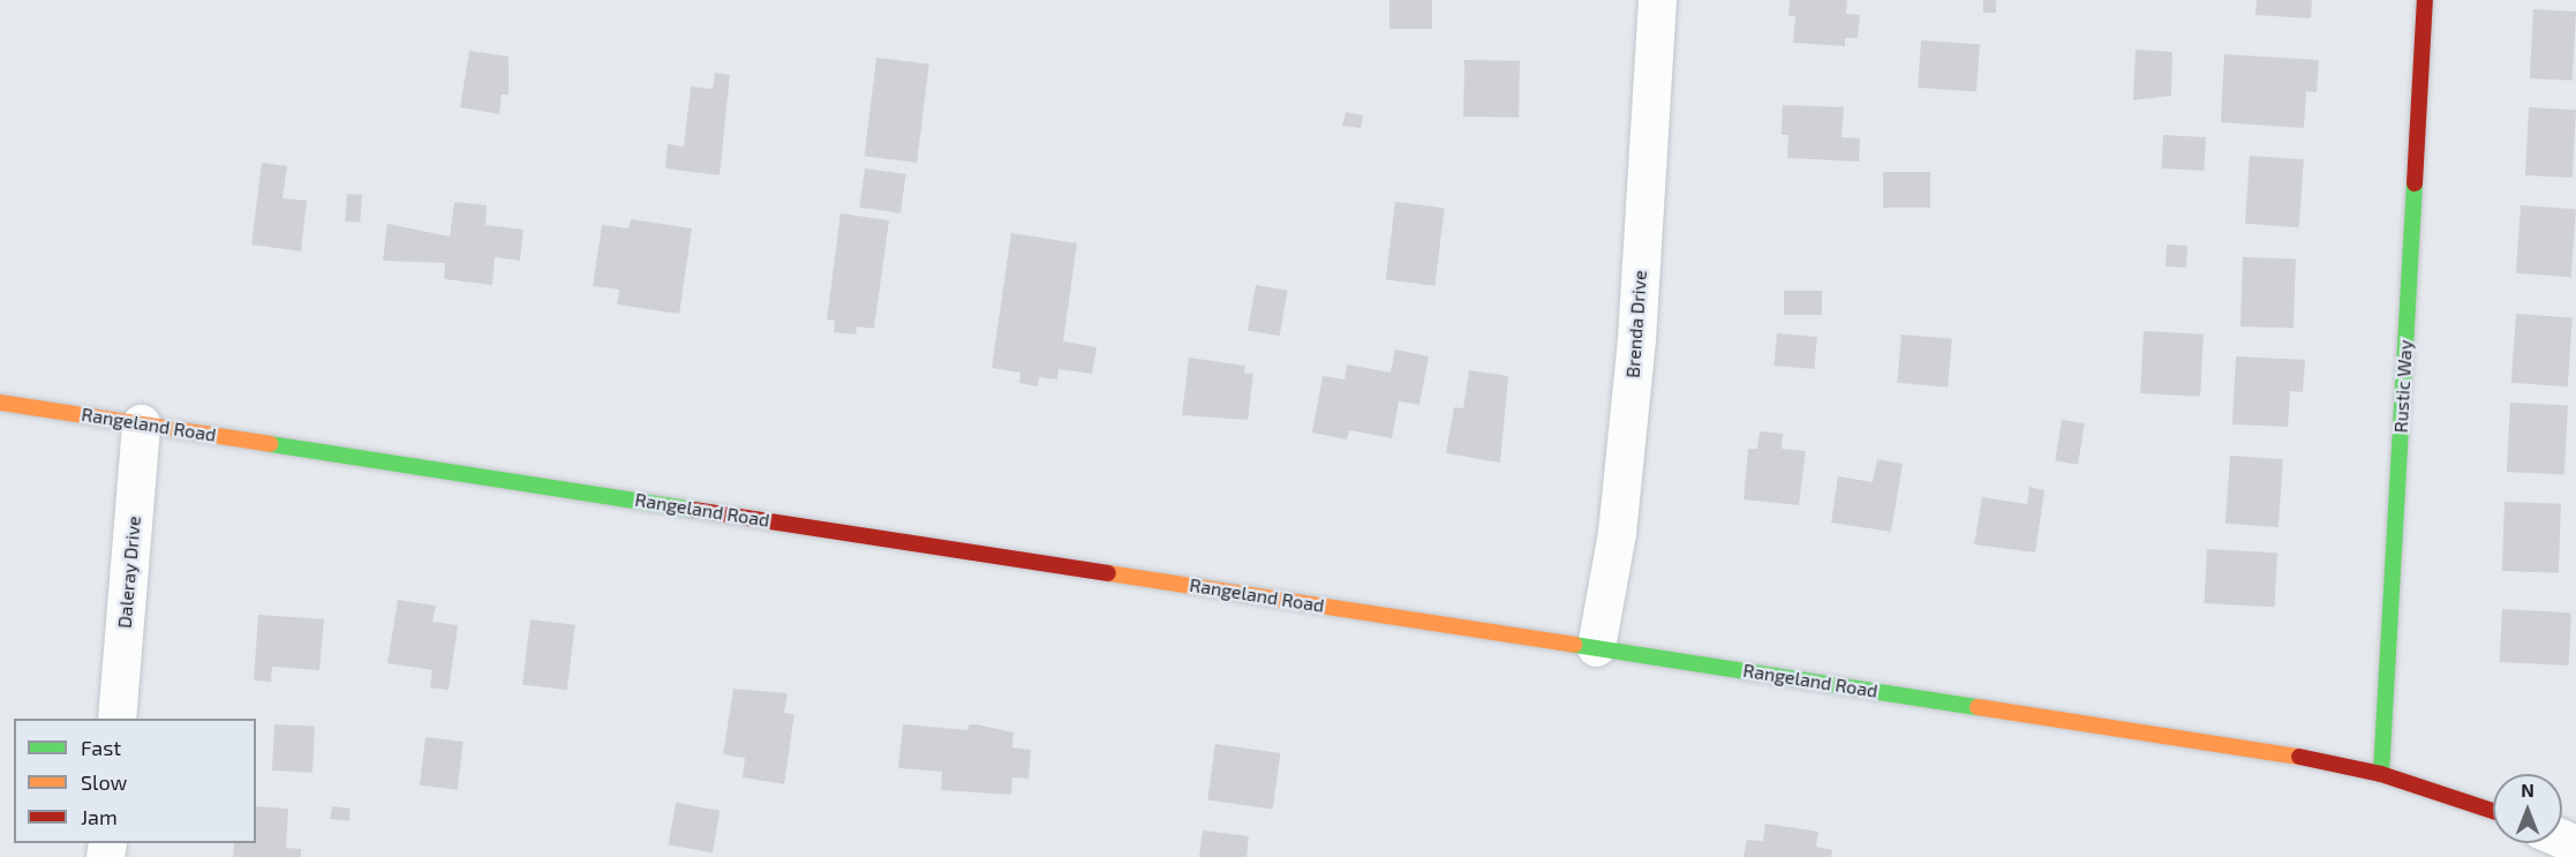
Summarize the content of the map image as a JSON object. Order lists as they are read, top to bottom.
{
  "streets": {
    "street": [
      "Brenda Drive",
      "Rustic Way",
      "Rangeland Road",
      "Daleray Drive"
    ]
  },
  "crossings": [
    ["Brenda Drive", "Rangeland Road"],
    ["Rustic Way", "Rangeland Road"],
    ["Rangeland Road", "Daleray Drive"]
  ],
  "legend": ["Fast", "Slow", "Jam"],
  "north": "top"
}
